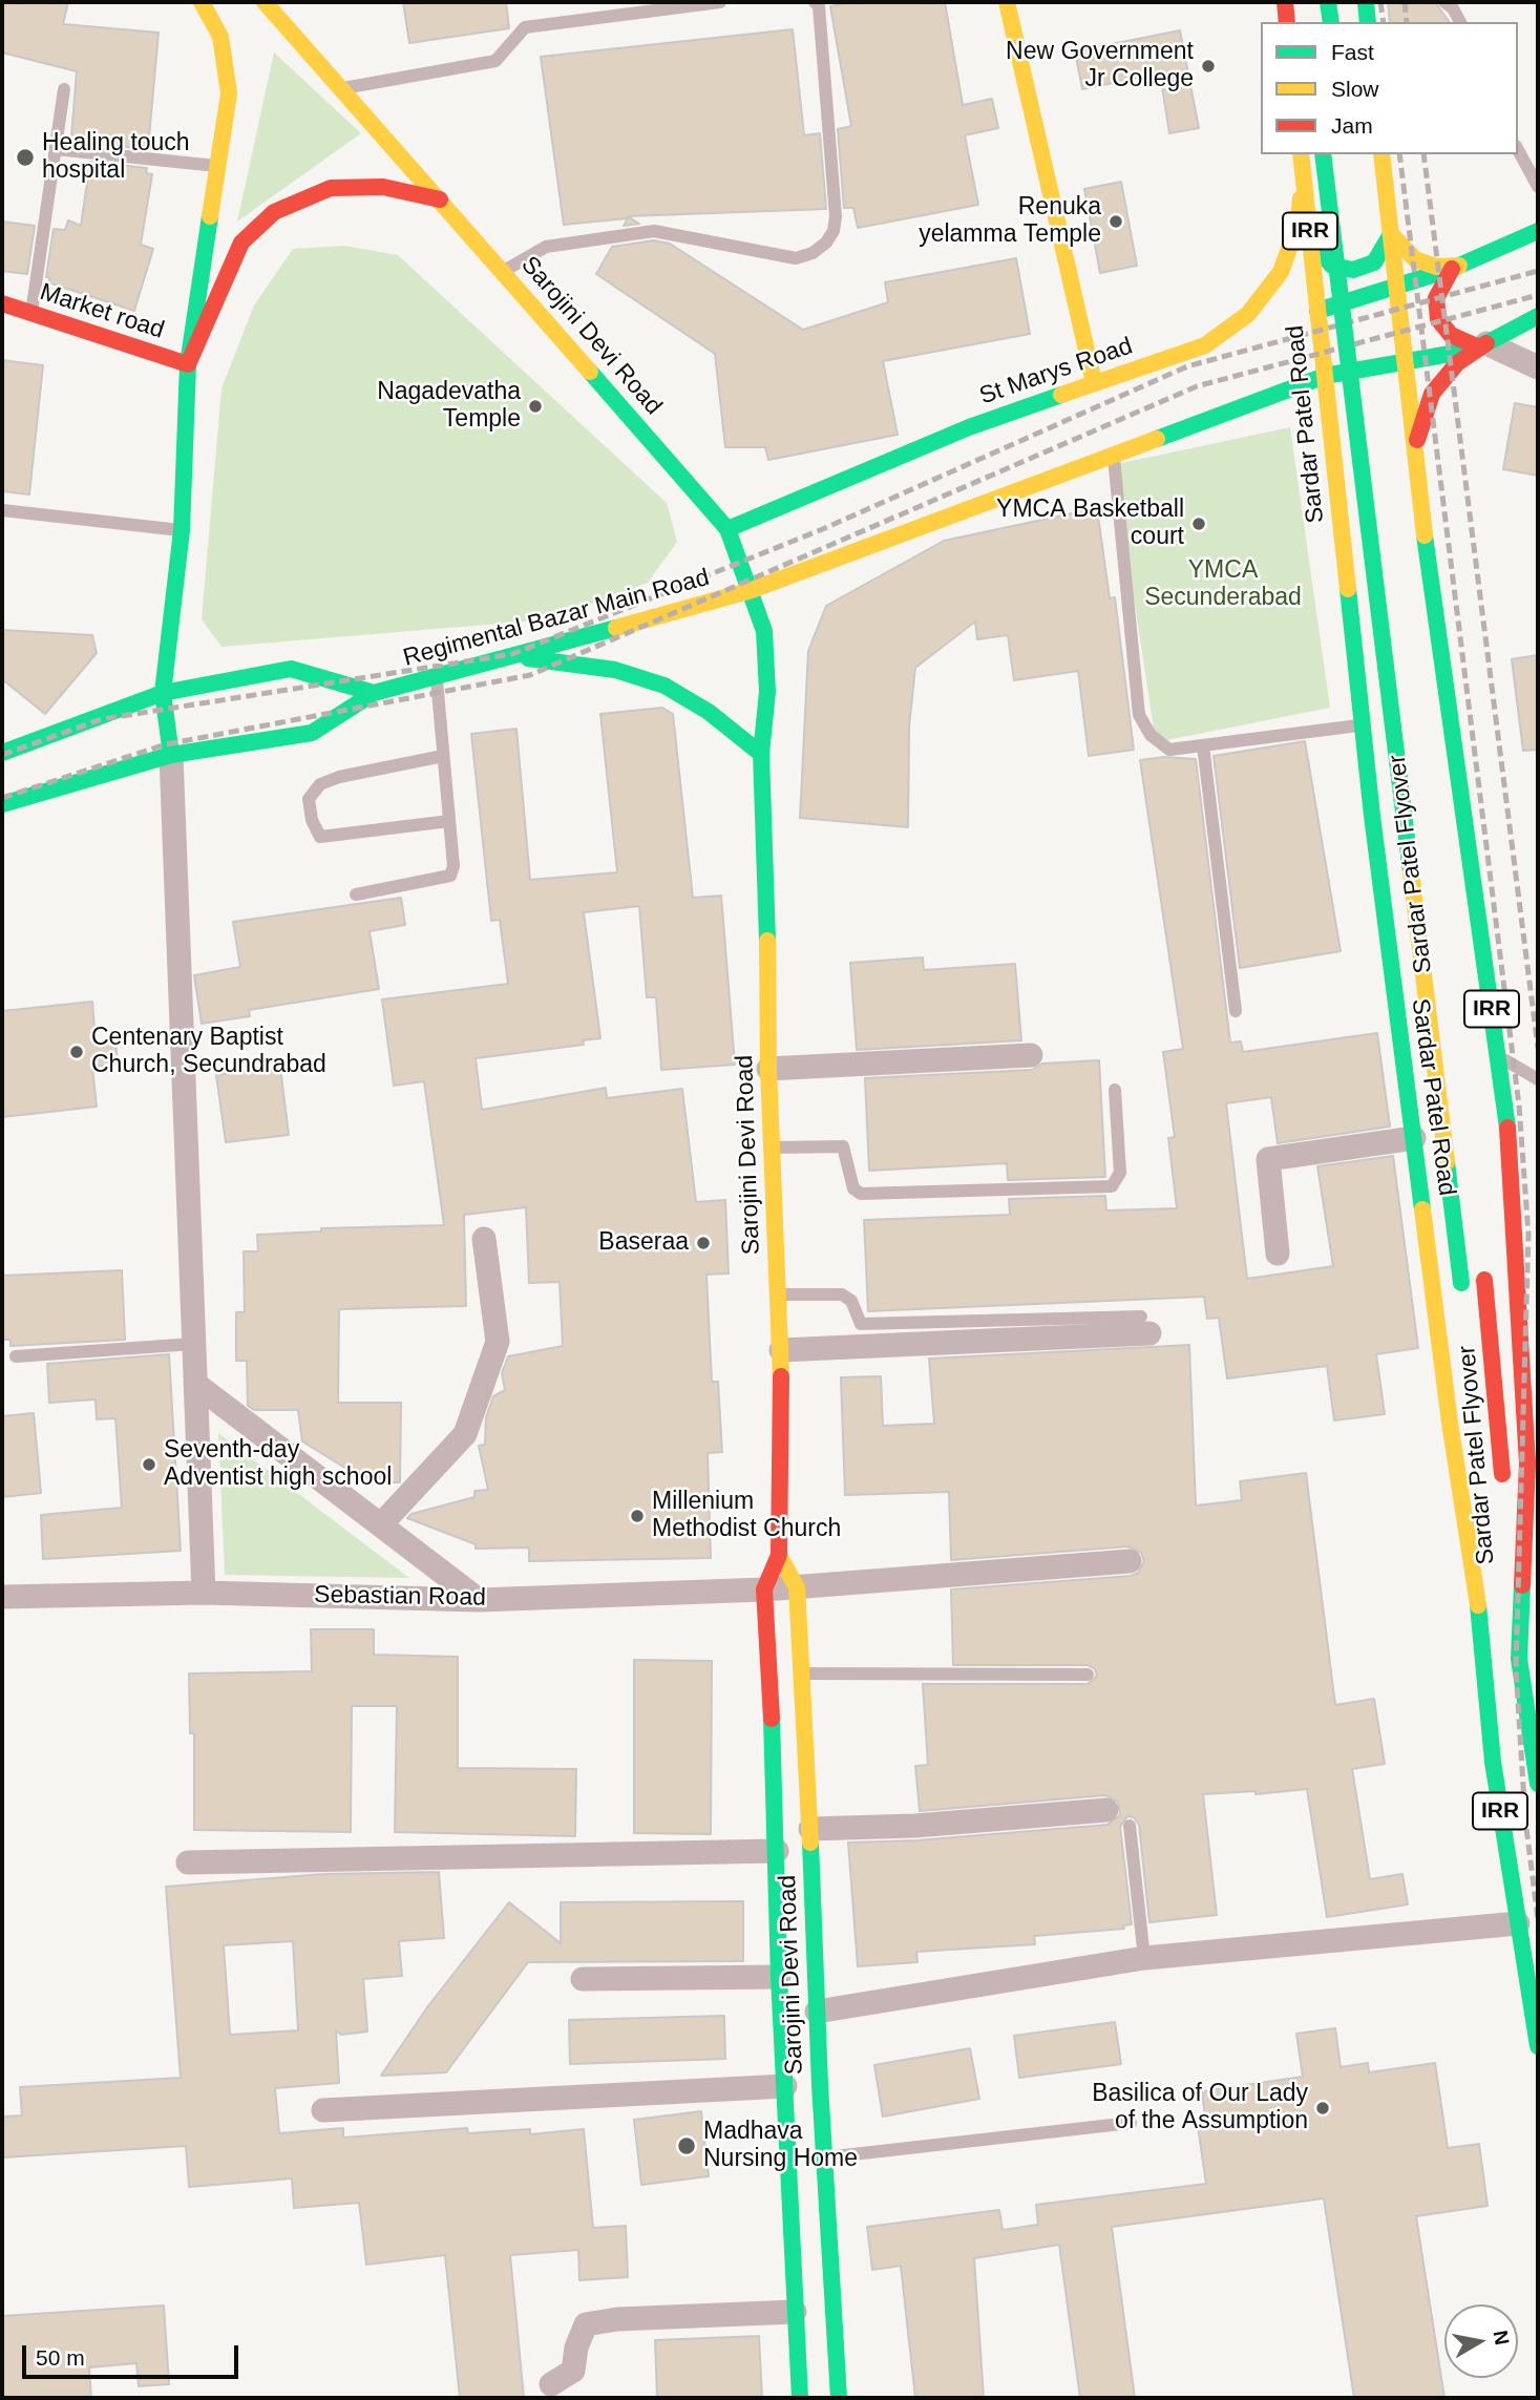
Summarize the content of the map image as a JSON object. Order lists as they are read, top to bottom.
{
  "streets": {
    "main road": [
      "IRR",
      "Market road",
      "Sarojini Devi Road",
      "St Marys Road",
      "Sardar Patel Road",
      "Regimental Bazar Main Road",
      "Sardar Patel Flyover"
    ],
    "street": ["Sebastian Road"]
  },
  "crossings": [
    ["IRR", "Sardar Patel Road"],
    ["IRR", "Sardar Patel Flyover"],
    ["Sarojini Devi Road", "St Marys Road"],
    ["Sarojini Devi Road", "Regimental Bazar Main Road"],
    ["Sarojini Devi Road", "Sebastian Road"],
    ["St Marys Road", "Sardar Patel Road"],
    ["Sardar Patel Road", "Sardar Patel Flyover"]
  ],
  "parks": ["YMCA Secunderabad"],
  "places": [
    "New Government Jr College",
    "Healing touch hospital",
    "Renuka yelamma Temple",
    "Nagadevatha Temple",
    "YMCA Basketball court",
    "Centenary Baptist Church, Secundrabad",
    "Baseraa",
    "Seventh-day Adventist high school",
    "Millenium Methodist Church",
    "Basilica of Our Lady of the Assumption",
    "Madhava Nursing Home"
  ],
  "legend": ["Fast", "Slow", "Jam"],
  "scale_bar": "50 m",
  "north": "right"
}
